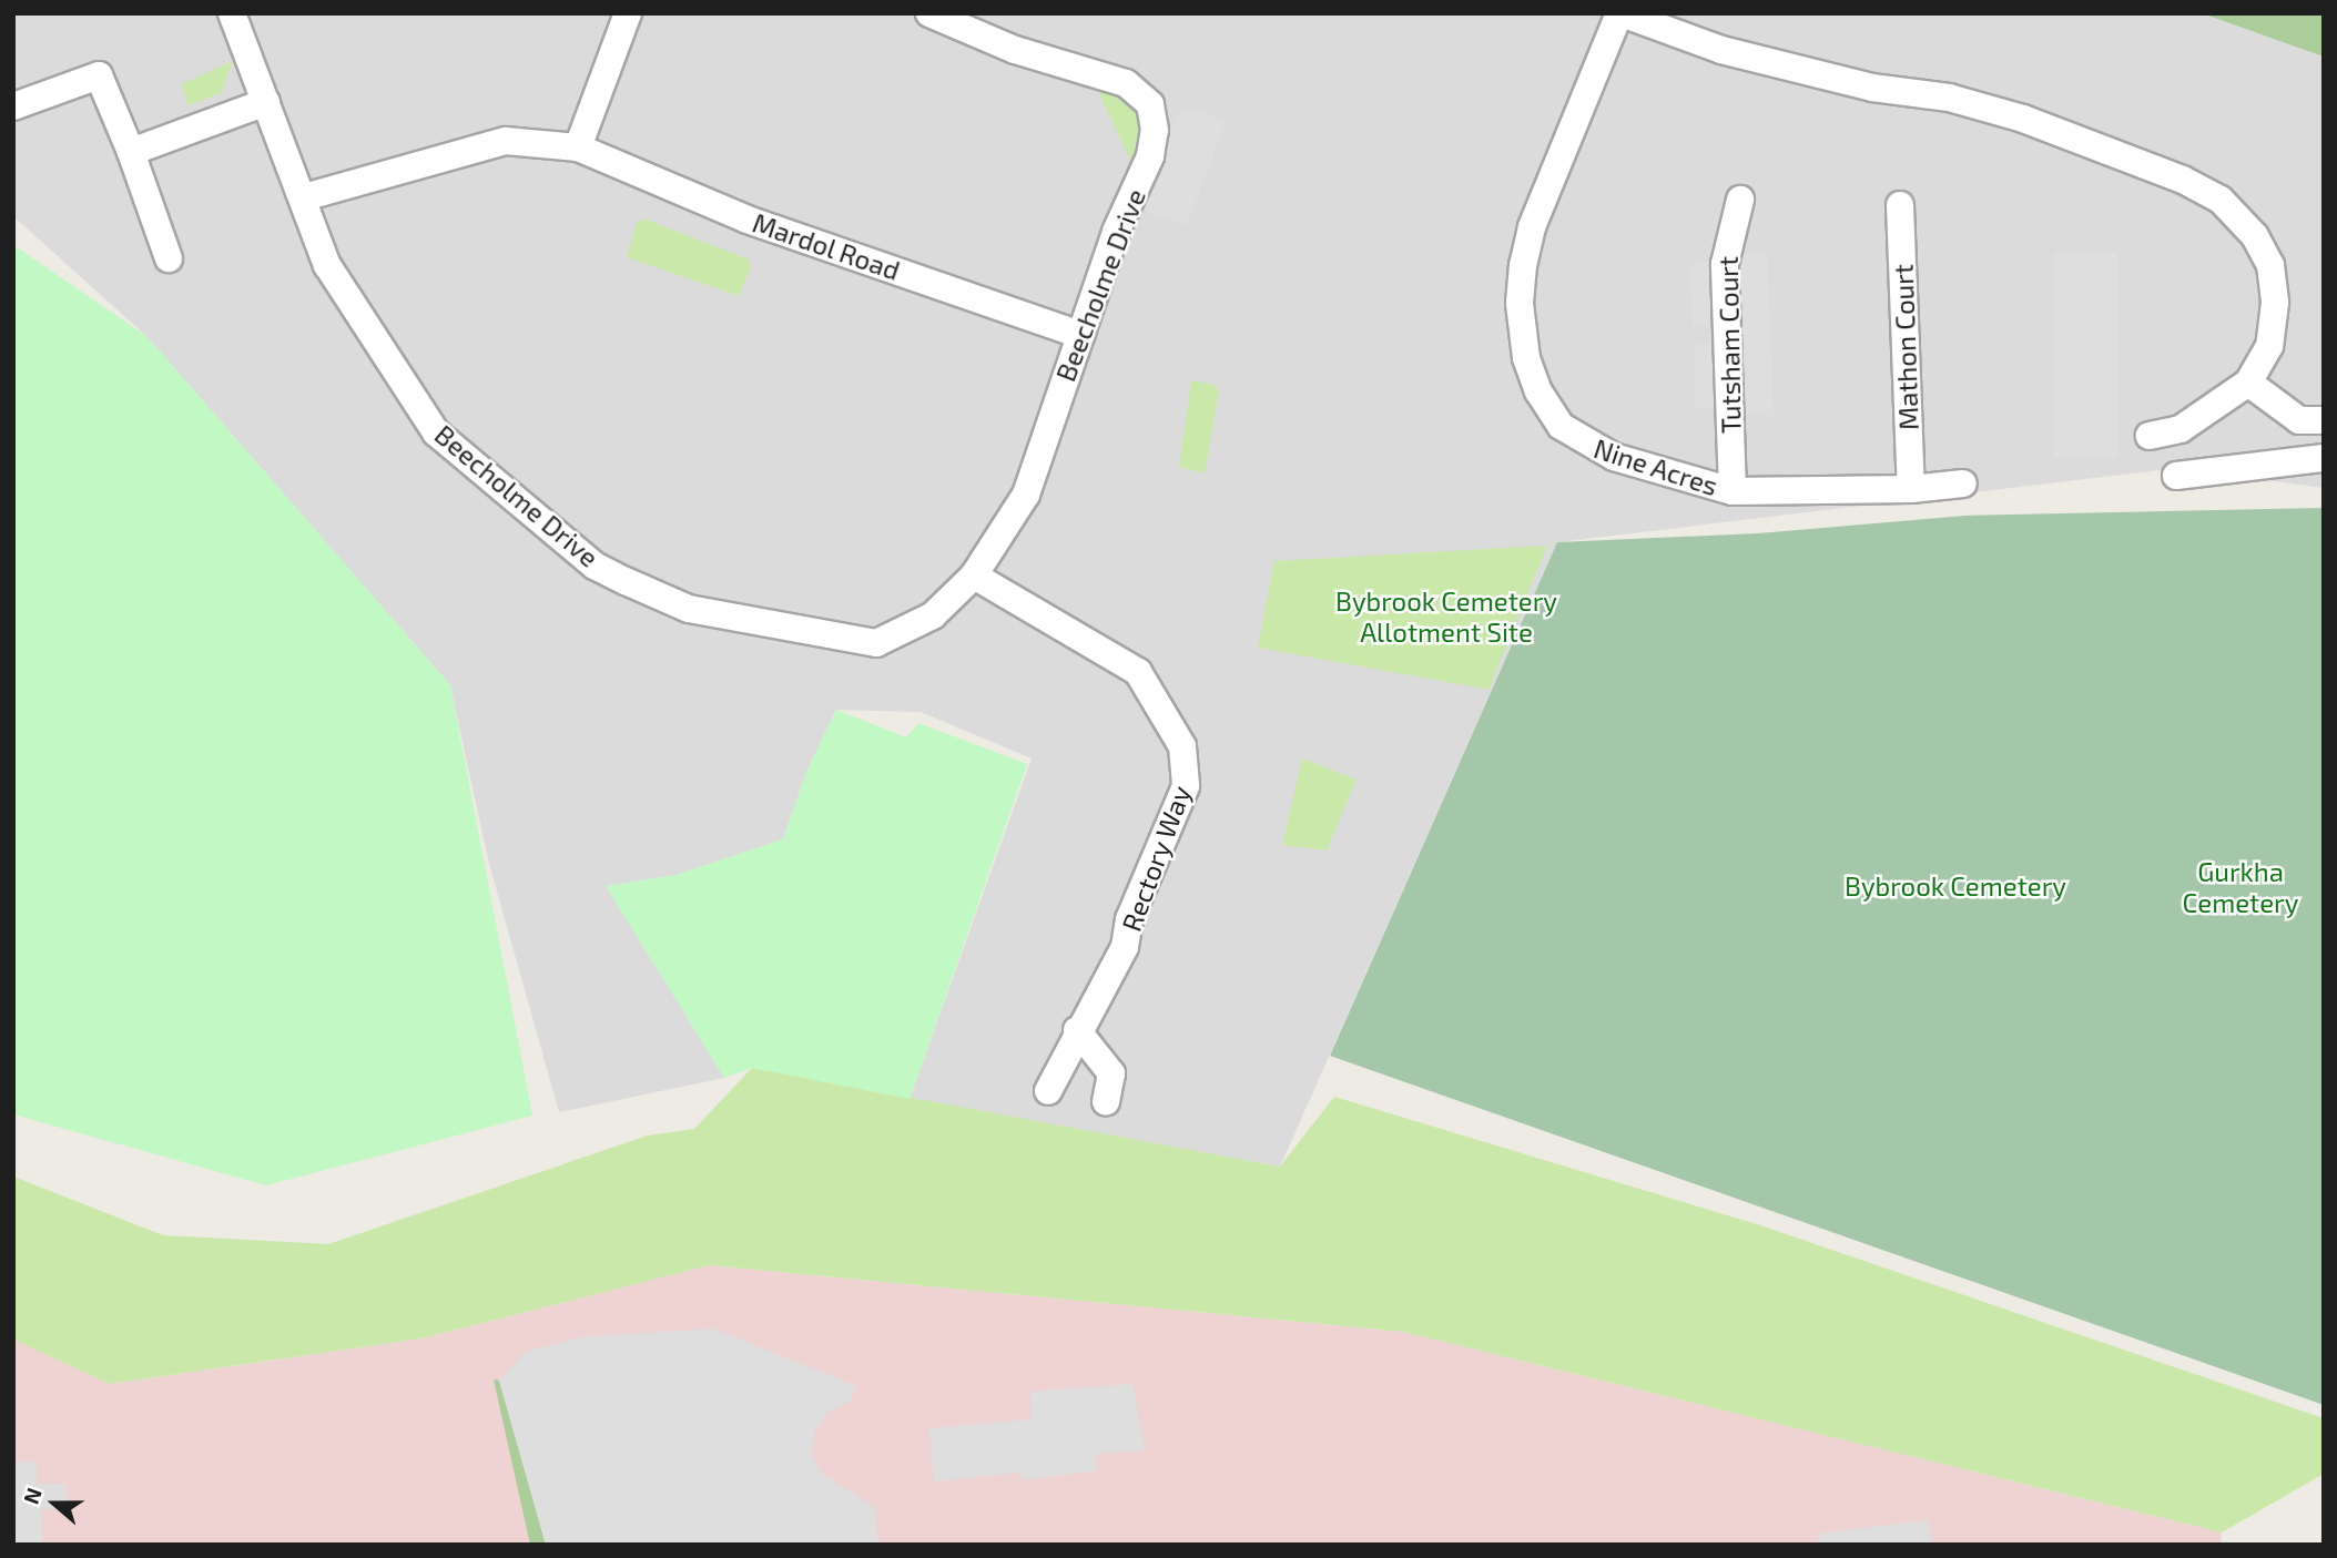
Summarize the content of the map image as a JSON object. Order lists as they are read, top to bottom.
{
  "streets": {
    "street": [
      "Mardol Road",
      "Beecholme Drive",
      "Tutsham Court",
      "Mathon Court",
      "Nine Acres",
      "Rectory Way"
    ]
  },
  "crossings": [
    ["Mardol Road", "Beecholme Drive"],
    ["Beecholme Drive", "Rectory Way"],
    ["Tutsham Court", "Nine Acres"],
    ["Mathon Court", "Nine Acres"]
  ],
  "parks": ["Bybrook Cemetery Allotment Site", "Gurkha Cemetery", "Bybrook Cemetery"],
  "north": "left"
}
